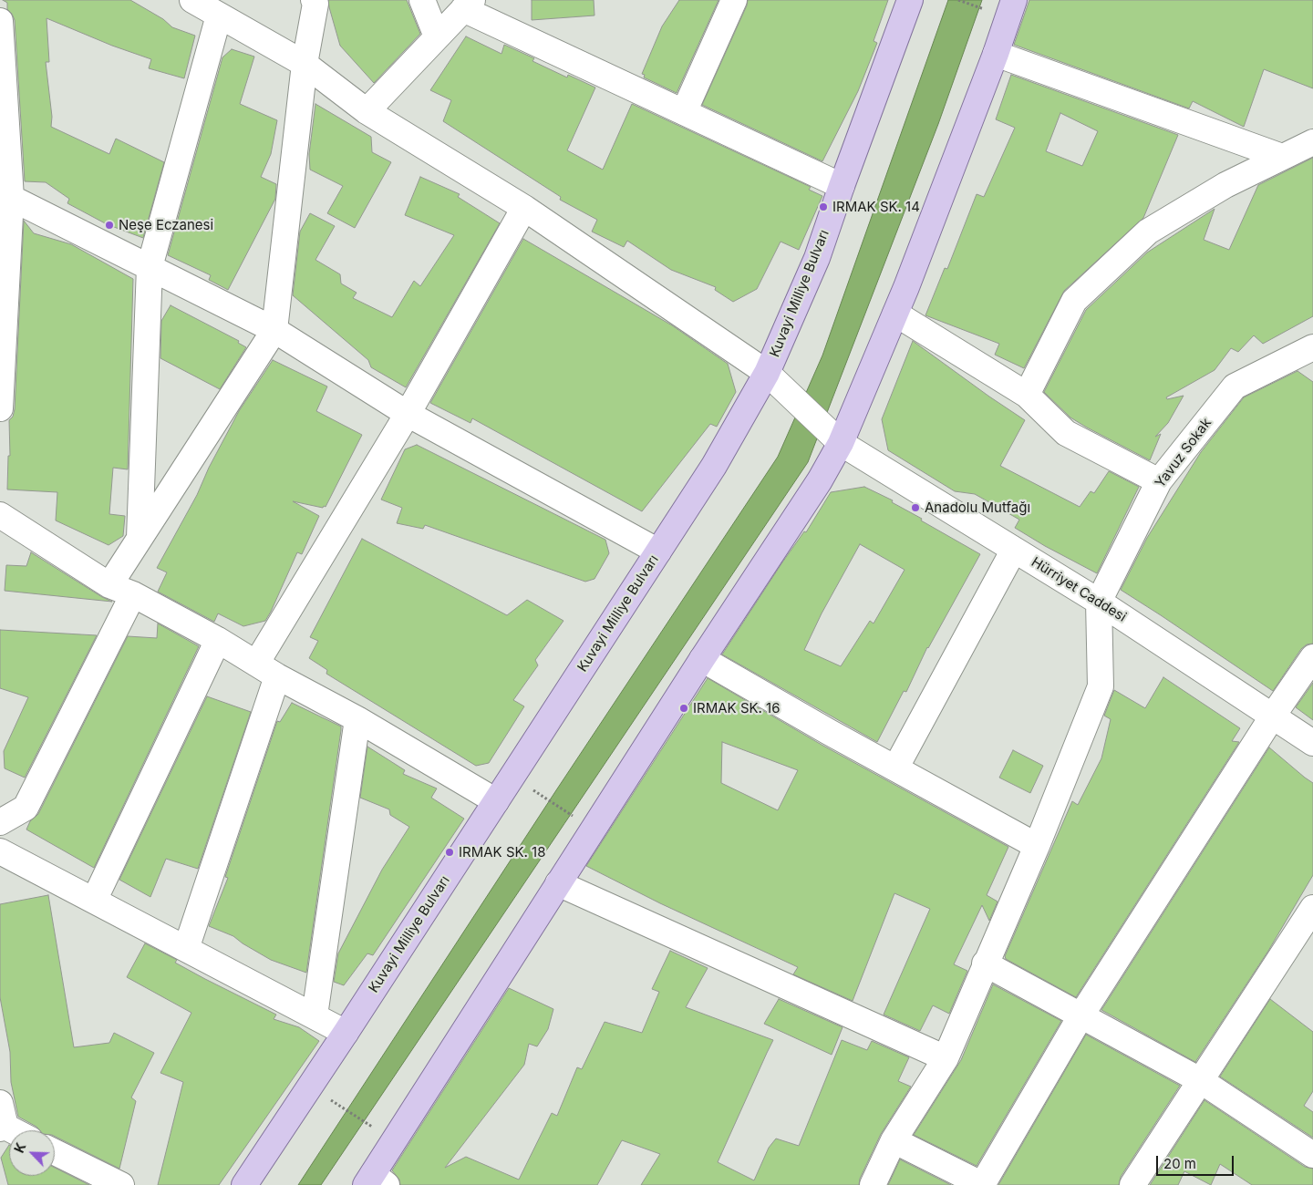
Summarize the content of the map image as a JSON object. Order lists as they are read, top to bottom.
{
  "streets": {
    "main road": ["Kuvayi Milliye Bulvarı"],
    "street": ["Yavuz Sokak", "Hürriyet Caddesi"]
  },
  "crossings": [
    ["Kuvayi Milliye Bulvarı", "Hürriyet Caddesi"],
    ["Yavuz Sokak", "Hürriyet Caddesi"]
  ],
  "places": [
    "IRMAK SK. 14",
    "Neşe Eczanesi",
    "Anadolu Mutfağı",
    "IRMAK SK. 16",
    "IRMAK SK. 18"
  ],
  "scale_bar": "20 m",
  "north": "top left"
}
